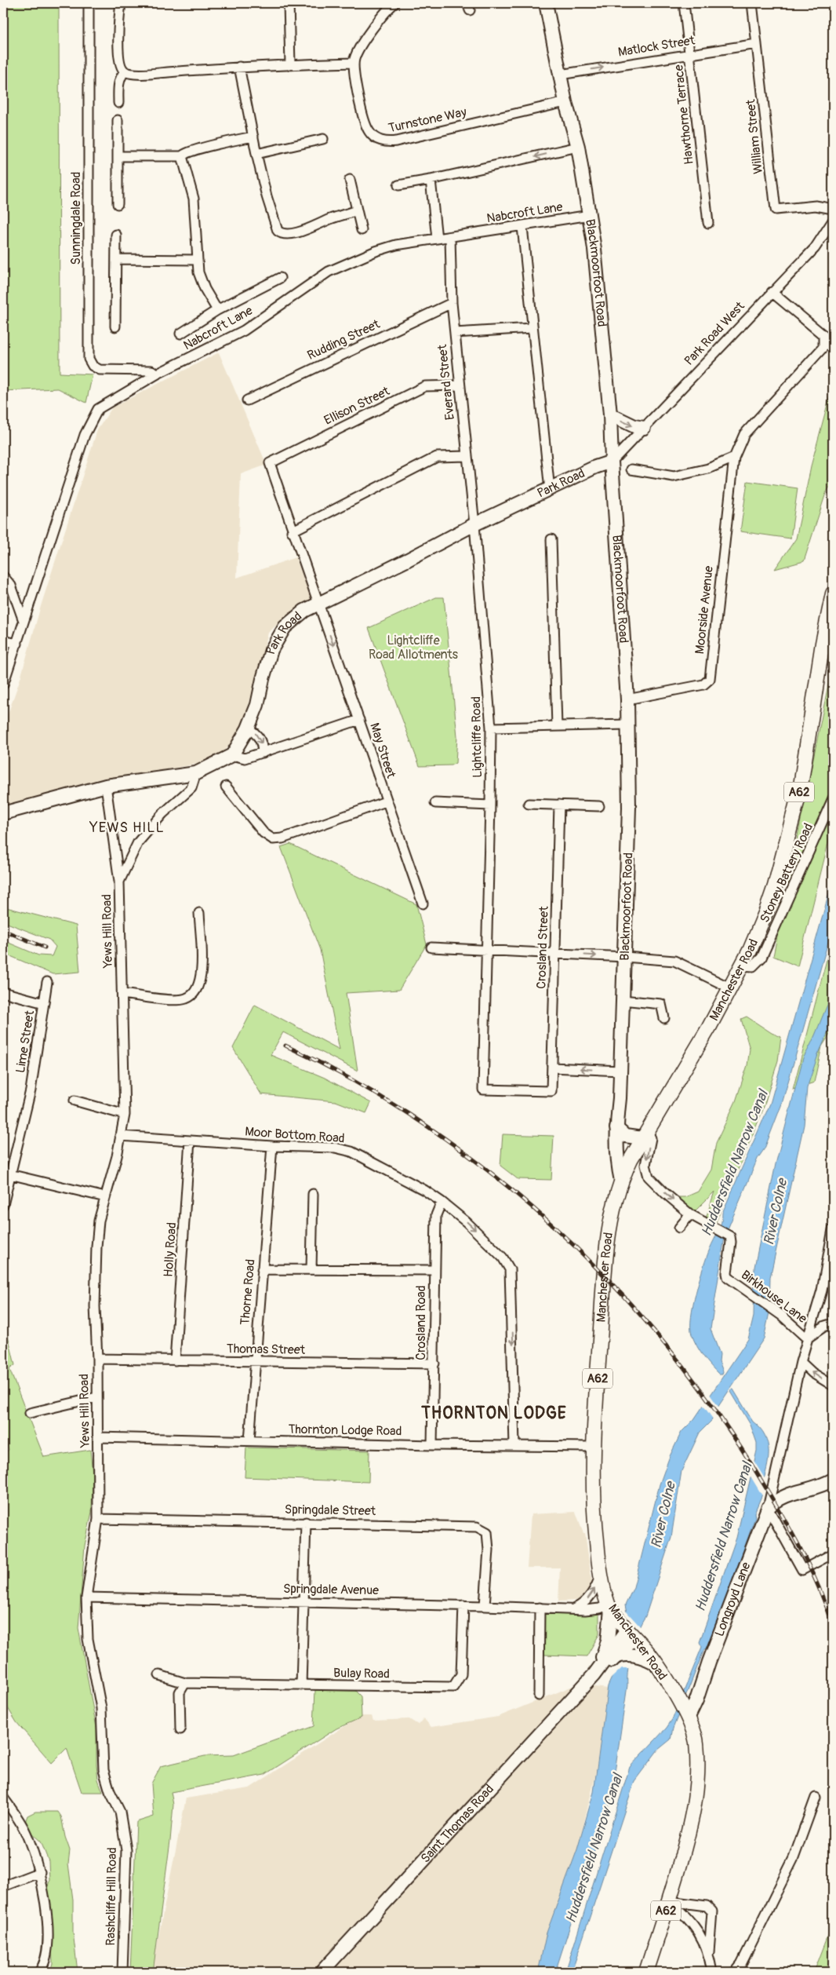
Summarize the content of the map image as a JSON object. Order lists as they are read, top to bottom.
{
  "streets": {
    "main road": ["A62", "Manchester Road"],
    "street": [
      "Matlock Street",
      "Hawthorne Terrace",
      "Turnstone Way",
      "William Street",
      "Nabcroft Lane",
      "Sunningdale Road",
      "Blackmoorfoot Road",
      "Park Road West",
      "Rudding Street",
      "Everard Street",
      "Ellison Street",
      "Park Road",
      "Moorside Avenue",
      "Lightcliffe Road",
      "May Street",
      "Stoney Battery Road",
      "Yews Hill Road",
      "Crosland Street",
      "Lime Street",
      "Moor Bottom Road",
      "Holly Road",
      "Thorne Road",
      "Birkhouse Lane",
      "Crosland Road",
      "Thomas Street",
      "Thornton Lodge Road",
      "Springdale Street",
      "Springdale Avenue",
      "Longroyd Lane",
      "Bulay Road",
      "Saint Thomas Road",
      "Rashcliffe Hill Road"
    ]
  },
  "crossings": [
    ["Matlock Street", "Hawthorne Terrace"],
    ["Matlock Street", "William Street"],
    ["Matlock Street", "Blackmoorfoot Road"],
    ["Turnstone Way", "Blackmoorfoot Road"],
    ["Nabcroft Lane", "Sunningdale Road"],
    ["Nabcroft Lane", "Blackmoorfoot Road"],
    ["Nabcroft Lane", "Everard Street"],
    ["Blackmoorfoot Road", "Park Road West"],
    ["Blackmoorfoot Road", "Park Road"],
    ["Blackmoorfoot Road", "Moorside Avenue"],
    ["Blackmoorfoot Road", "Manchester Road"],
    ["Park Road West", "Park Road"],
    ["Park Road West", "Moorside Avenue"],
    ["Rudding Street", "Everard Street"],
    ["Everard Street", "Ellison Street"],
    ["Everard Street", "Park Road"],
    ["Everard Street", "Lightcliffe Road"],
    ["Ellison Street", "May Street"],
    ["Park Road", "Lightcliffe Road"],
    ["Park Road", "May Street"],
    ["Lightcliffe Road", "Crosland Street"],
    ["Stoney Battery Road", "Manchester Road"],
    ["Yews Hill Road", "Moor Bottom Road"],
    ["Yews Hill Road", "Thomas Street"],
    ["Yews Hill Road", "Thornton Lodge Road"],
    ["Yews Hill Road", "Springdale Street"],
    ["Yews Hill Road", "Springdale Avenue"],
    ["Yews Hill Road", "Rashcliffe Hill Road"],
    ["Manchester Road", "Birkhouse Lane"],
    ["Manchester Road", "Thornton Lodge Road"],
    ["Manchester Road", "Springdale Avenue"],
    ["Manchester Road", "Longroyd Lane"],
    ["Manchester Road", "Saint Thomas Road"],
    ["Moor Bottom Road", "Holly Road"],
    ["Moor Bottom Road", "Thorne Road"],
    ["Moor Bottom Road", "Crosland Road"],
    ["Moor Bottom Road", "Thornton Lodge Road"],
    ["Holly Road", "Thomas Street"],
    ["Thorne Road", "Thomas Street"],
    ["Thorne Road", "Thornton Lodge Road"],
    ["Crosland Road", "Thomas Street"],
    ["Crosland Road", "Thornton Lodge Road"],
    ["Springdale Street", "Springdale Avenue"],
    ["Springdale Avenue", "Bulay Road"]
  ],
  "one_way": ["Matlock Street", "Moor Bottom Road"],
  "districts": ["YEWS HILL", "THORNTON LODGE"],
  "water": ["Huddersfield Narrow Canal", "River Colne"],
  "parks": ["Lightcliffe Road Allotments"]
}
